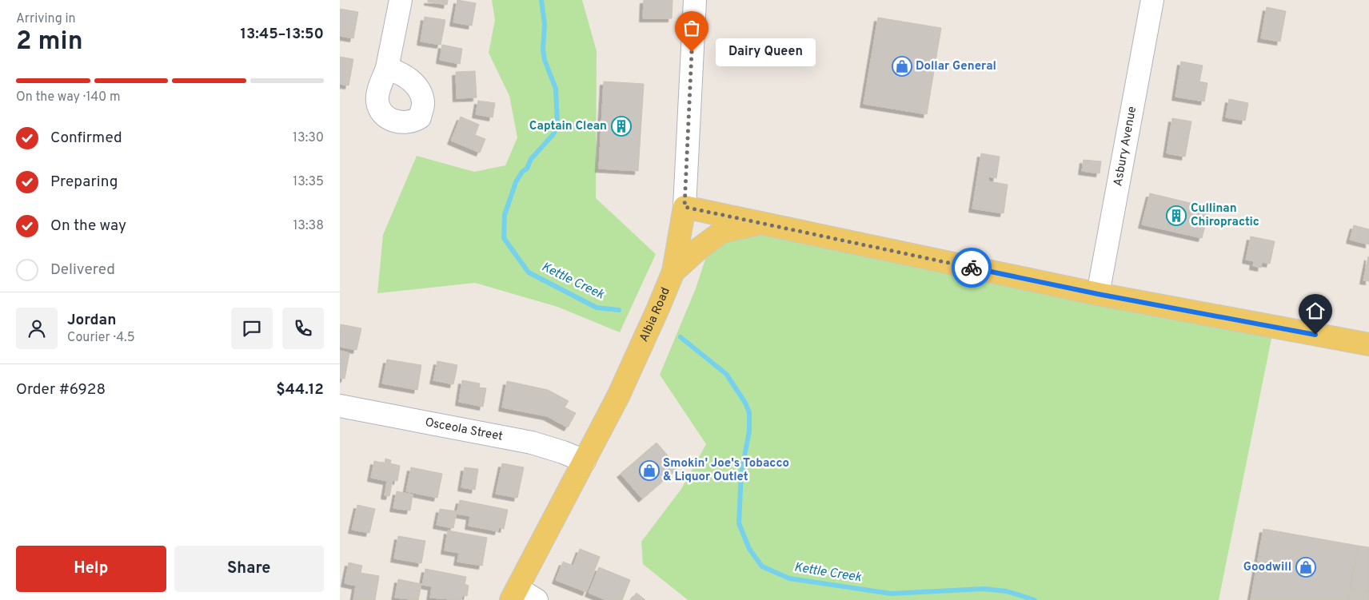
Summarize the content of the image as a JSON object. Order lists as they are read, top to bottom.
{
  "streets": {
    "main road": ["Albia Road"],
    "street": ["Asbury Avenue", "Osceola Street"]
  },
  "crossings": [
    ["Albia Road", "Osceola Street"]
  ],
  "water": ["Kettle Creek"],
  "places": {
    "other": ["Dairy Queen"],
    "shop": ["Dollar General", "Smokin' Joe's Tobacco & Liquor Outlet", "Goodwill"],
    "building": ["Captain Clean", "Cullinan Chiropractic"]
  },
  "page": {
    "heading": ["2 min", "Arriving in", "13:45–13:50"],
    "panel": [
      "Jordan",
      "Courier · 4.5",
      "Order #6928",
      "$44.12"
    ],
    "bubble": "Dairy Queen",
    "bar": "On the way · 140 m",
    "list": [
      ["Confirmed", "13:30"],
      ["Preparing", "13:35"],
      ["On the way", "13:38"],
      "Delivered"
    ],
    "buttons": ["Help", "Share"]
  }
}
